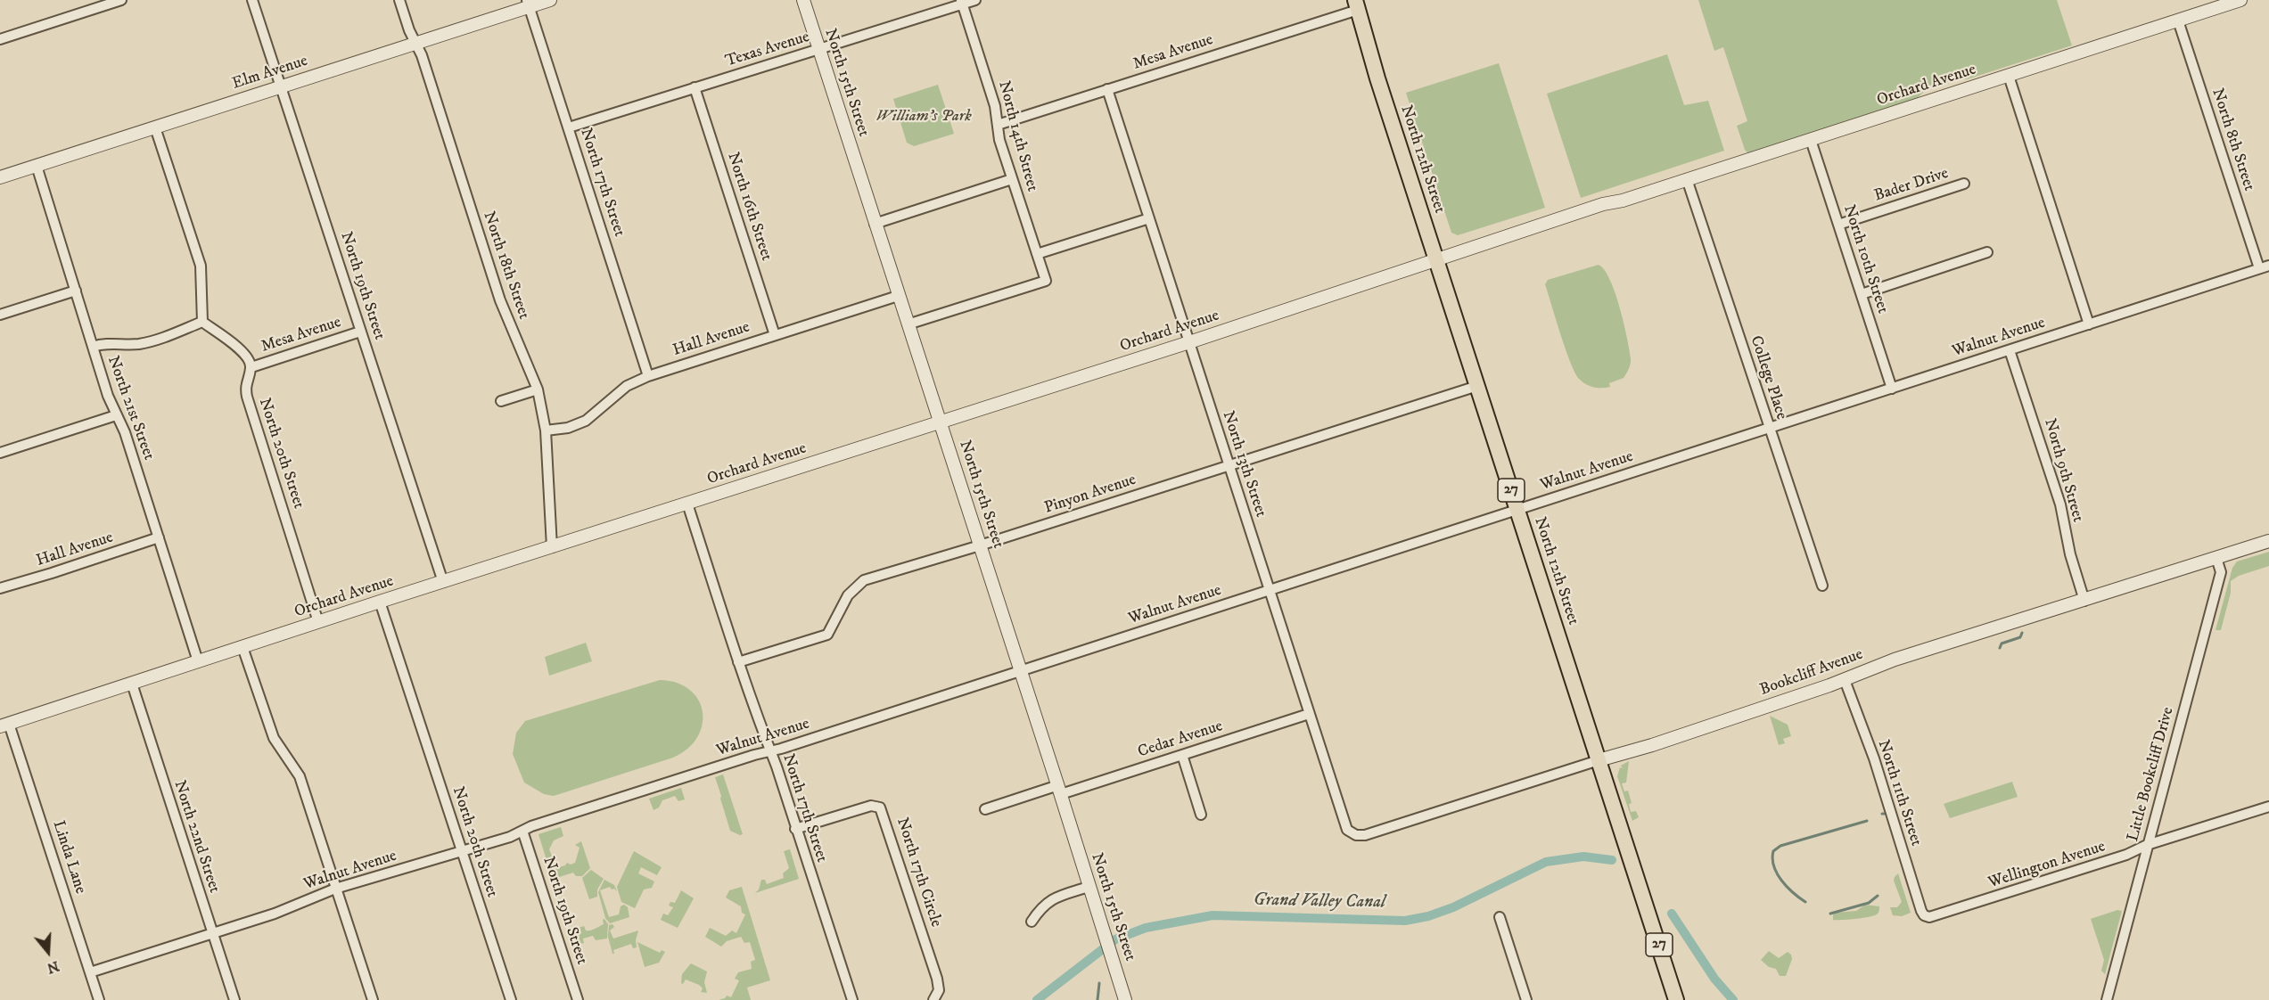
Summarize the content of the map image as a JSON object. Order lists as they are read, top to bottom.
{
  "streets": {
    "main road": ["North 12th Street", "27"],
    "street": [
      "Texas Avenue",
      "Mesa Avenue",
      "Elm Avenue",
      "North 15th Street",
      "Orchard Avenue",
      "North 14th Street",
      "North 8th Street",
      "North 17th Street",
      "Bader Drive",
      "North 16th Street",
      "North 10th Street",
      "North 18th Street",
      "North 19th Street",
      "Walnut Avenue",
      "Hall Avenue",
      "College Place",
      "North 21st Street",
      "North 20th Street",
      "North 13th Street",
      "North 9th Street",
      "Pinyon Avenue",
      "Bookcliff Avenue",
      "Cedar Avenue",
      "Little Bookcliff Drive",
      "North 11th Street",
      "North 22nd Street",
      "Linda Lane",
      "Wellington Avenue",
      "North 17th Circle"
    ]
  },
  "crossings": [
    ["Texas Avenue", "North 15th Street"],
    ["Texas Avenue", "North 14th Street"],
    ["Texas Avenue", "North 17th Street"],
    ["Texas Avenue", "North 16th Street"],
    ["Mesa Avenue", "North 14th Street"],
    ["Mesa Avenue", "North 12th Street"],
    ["Mesa Avenue", "North 19th Street"],
    ["Mesa Avenue", "North 20th Street"],
    ["Mesa Avenue", "North 13th Street"],
    ["Elm Avenue", "North 17th Street"],
    ["Elm Avenue", "North 18th Street"],
    ["Elm Avenue", "North 19th Street"],
    ["Elm Avenue", "North 21st Street"],
    ["North 15th Street", "Orchard Avenue"],
    ["North 15th Street", "North 14th Street"],
    ["North 15th Street", "Walnut Avenue"],
    ["North 15th Street", "Hall Avenue"],
    ["North 15th Street", "Pinyon Avenue"],
    ["North 15th Street", "Cedar Avenue"],
    ["Orchard Avenue", "North 8th Street"],
    ["Orchard Avenue", "North 12th Street"],
    ["Orchard Avenue", "North 17th Street"],
    ["Orchard Avenue", "North 10th Street"],
    ["Orchard Avenue", "North 18th Street"],
    ["Orchard Avenue", "North 19th Street"],
    ["Orchard Avenue", "College Place"],
    ["Orchard Avenue", "North 21st Street"],
    ["Orchard Avenue", "North 20th Street"],
    ["Orchard Avenue", "North 13th Street"],
    ["Orchard Avenue", "North 22nd Street"],
    ["Orchard Avenue", "Linda Lane"],
    ["North 8th Street", "Walnut Avenue"],
    ["North 12th Street", "Walnut Avenue"],
    ["North 12th Street", "Pinyon Avenue"],
    ["North 12th Street", "Bookcliff Avenue"],
    ["North 17th Street", "Walnut Avenue"],
    ["North 17th Street", "Hall Avenue"],
    ["North 17th Street", "Pinyon Avenue"],
    ["North 17th Street", "North 17th Circle"],
    ["Bader Drive", "North 10th Street"],
    ["North 16th Street", "Hall Avenue"],
    ["North 10th Street", "Walnut Avenue"],
    ["North 18th Street", "Hall Avenue"],
    ["North 19th Street", "Walnut Avenue"],
    ["Walnut Avenue", "College Place"],
    ["Walnut Avenue", "North 20th Street"],
    ["Walnut Avenue", "North 13th Street"],
    ["Walnut Avenue", "North 9th Street"],
    ["Walnut Avenue", "North 22nd Street"],
    ["Walnut Avenue", "Linda Lane"],
    ["Hall Avenue", "North 21st Street"],
    ["North 13th Street", "Pinyon Avenue"],
    ["North 13th Street", "Bookcliff Avenue"],
    ["North 13th Street", "Cedar Avenue"],
    ["North 9th Street", "Bookcliff Avenue"],
    ["Bookcliff Avenue", "Little Bookcliff Drive"],
    ["Bookcliff Avenue", "North 11th Street"],
    ["Little Bookcliff Drive", "Wellington Avenue"],
    ["North 11th Street", "Wellington Avenue"]
  ],
  "water": ["Grand Valley Canal"],
  "parks": ["William's Park"],
  "north": "bottom"
}
